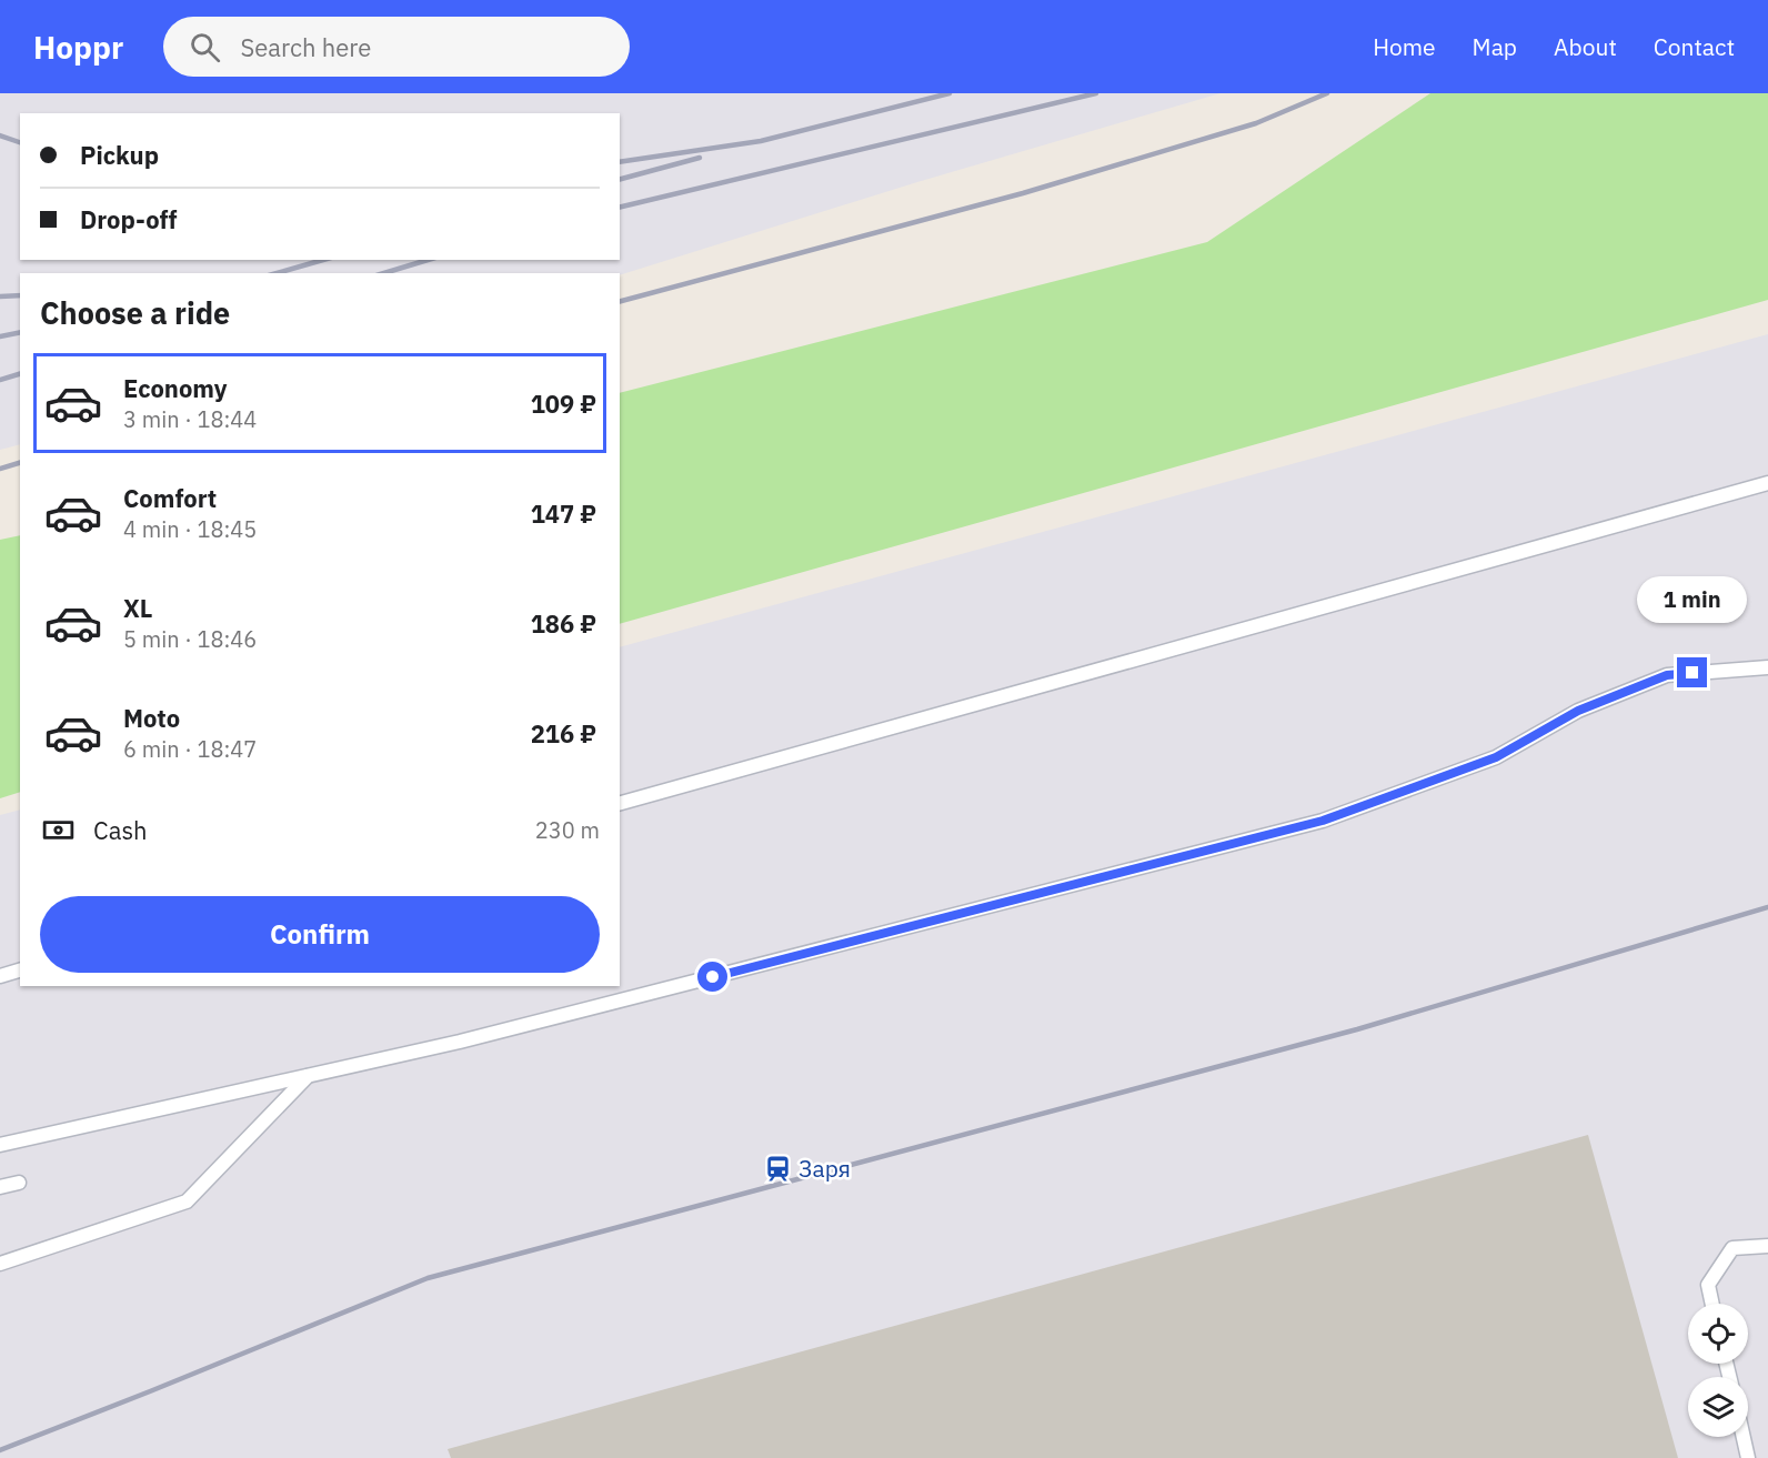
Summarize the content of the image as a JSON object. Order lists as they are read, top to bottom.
{
  "places": {
    "station": ["Заря"]
  },
  "page": {
    "header": "Hoppr",
    "search": "Search here",
    "nav": [
      "Home",
      "Map",
      "About",
      "Contact"
    ],
    "banner": ["Pickup", "Drop-off"],
    "heading": "Choose a ride",
    "list": [
      {
        "name": "Economy",
        "note": "3 min · 18:44",
        "value": "109 ₽"
      },
      {
        "name": "Comfort",
        "note": "4 min · 18:45",
        "value": "147 ₽"
      },
      {
        "name": "XL",
        "note": "5 min · 18:46",
        "value": "186 ₽"
      },
      {
        "name": "Moto",
        "note": "6 min · 18:47",
        "value": "216 ₽"
      }
    ],
    "bubble": "1 min",
    "pay": ["Cash", "230 m"],
    "buttons": "Confirm"
  }
}
